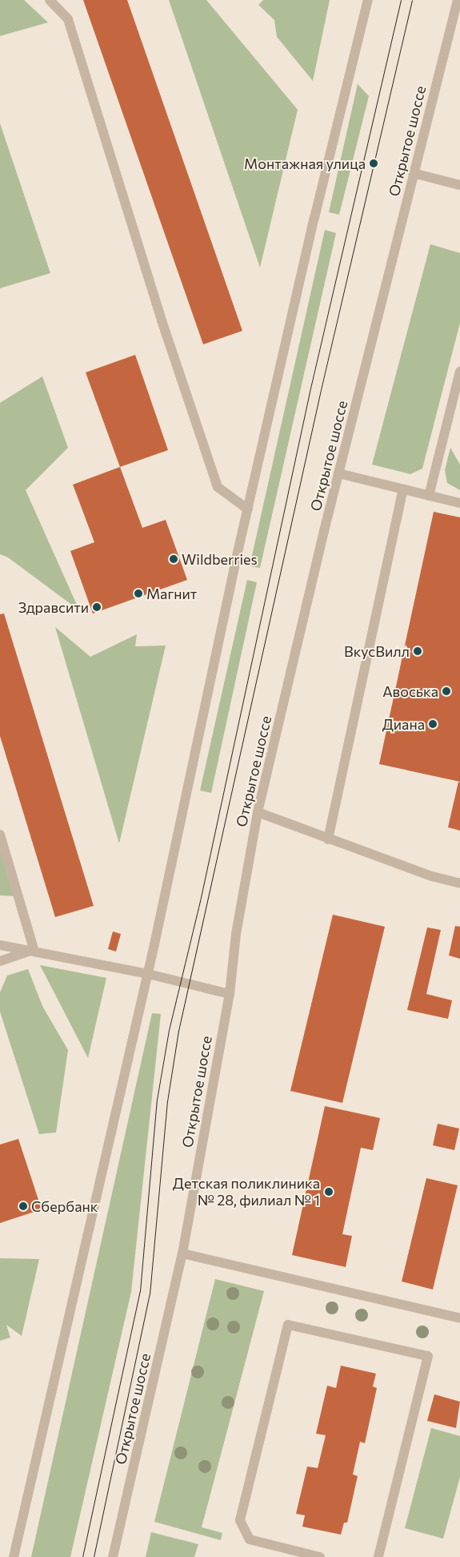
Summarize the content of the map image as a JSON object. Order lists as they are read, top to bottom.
{
  "streets": {
    "street": ["Открытое шоссе"]
  },
  "places": [
    "Монтажная улица",
    "Wildberries",
    "Магнит",
    "Здравсити",
    "ВкусВилл",
    "Авоська",
    "Диана",
    "Детская поликлиника № 28, филиал № 1",
    "Сбербанк"
  ]
}
